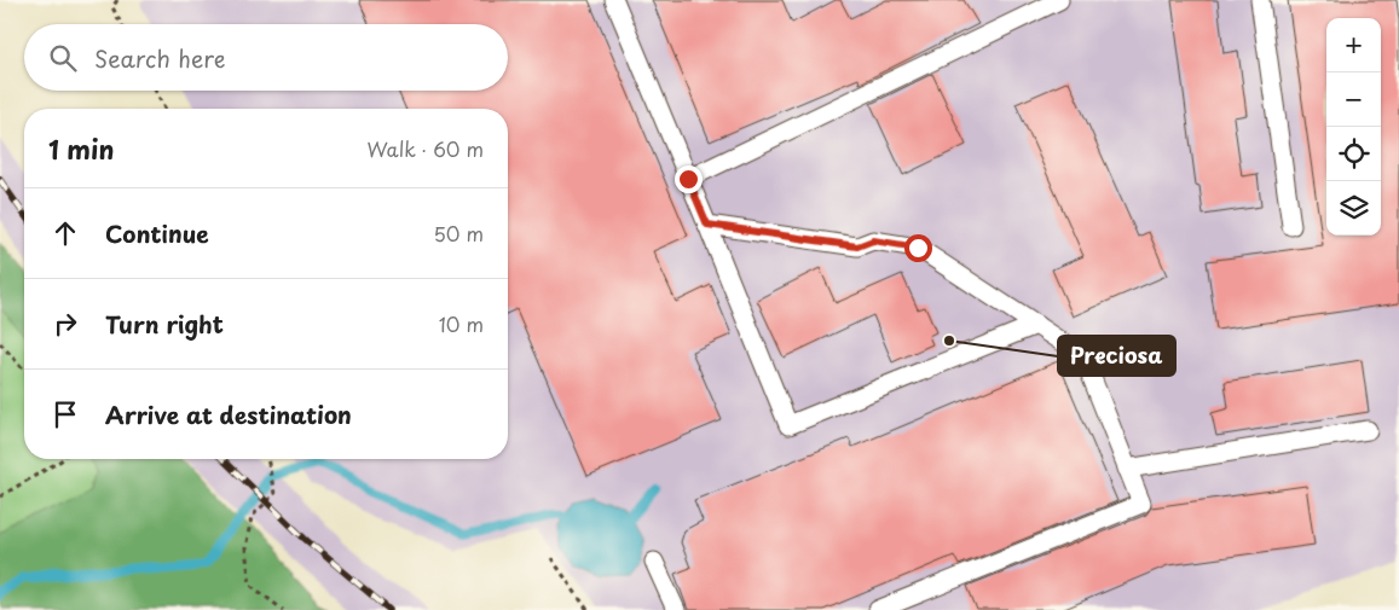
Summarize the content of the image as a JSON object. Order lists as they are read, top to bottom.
{
  "places": ["Preciosa"],
  "page": {
    "map_buttons": ["+", "−"],
    "search": "Search here",
    "heading": ["1 min", "Walk · 60 m"],
    "list": [
      ["Continue", "50 m"],
      ["Turn right", "10 m"],
      "Arrive at destination"
    ]
  }
}
